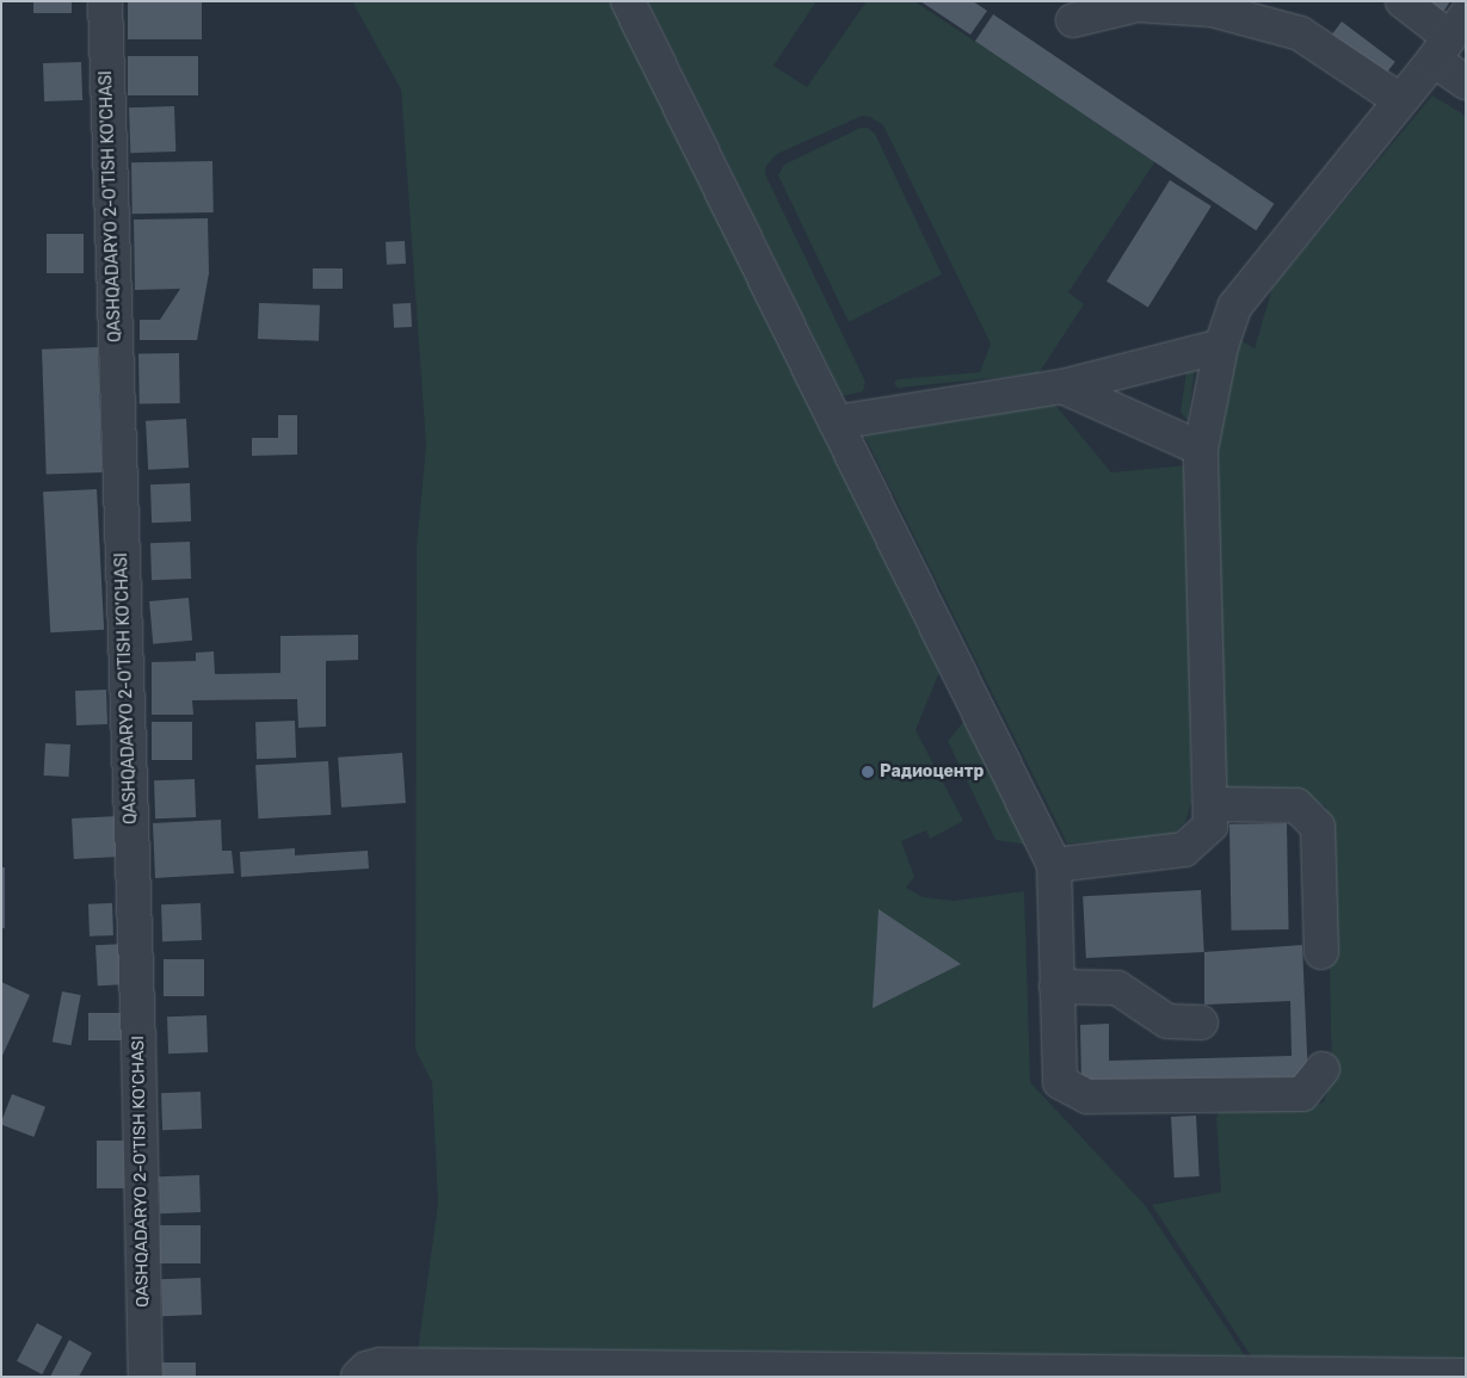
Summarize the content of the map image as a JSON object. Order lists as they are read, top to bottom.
{
  "streets": {
    "street": ["QASHQADARYO 2-O'TISH KO'CHASI"]
  },
  "places": ["Радиоцентр"]
}
